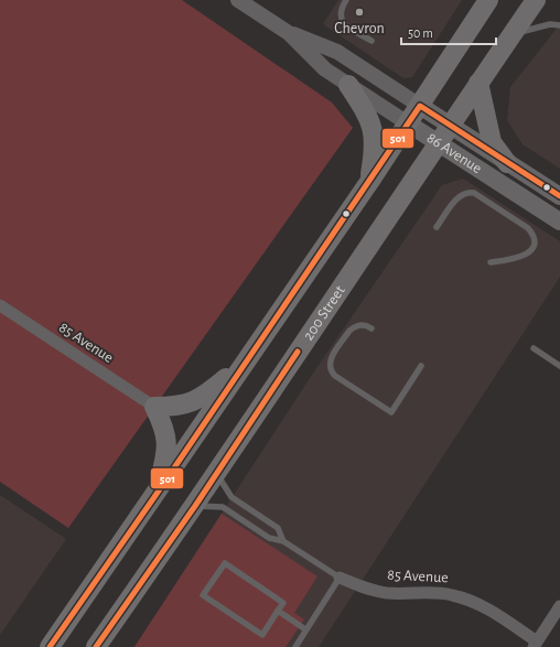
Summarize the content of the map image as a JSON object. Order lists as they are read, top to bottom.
{
  "streets": {
    "main road": ["86 Avenue", "200 Street"],
    "street": ["85 Avenue"]
  },
  "crossings": [
    ["86 Avenue", "200 Street"]
  ],
  "places": ["Chevron"],
  "lines": ["transit line 501"],
  "scale_bar": "50 m"
}
